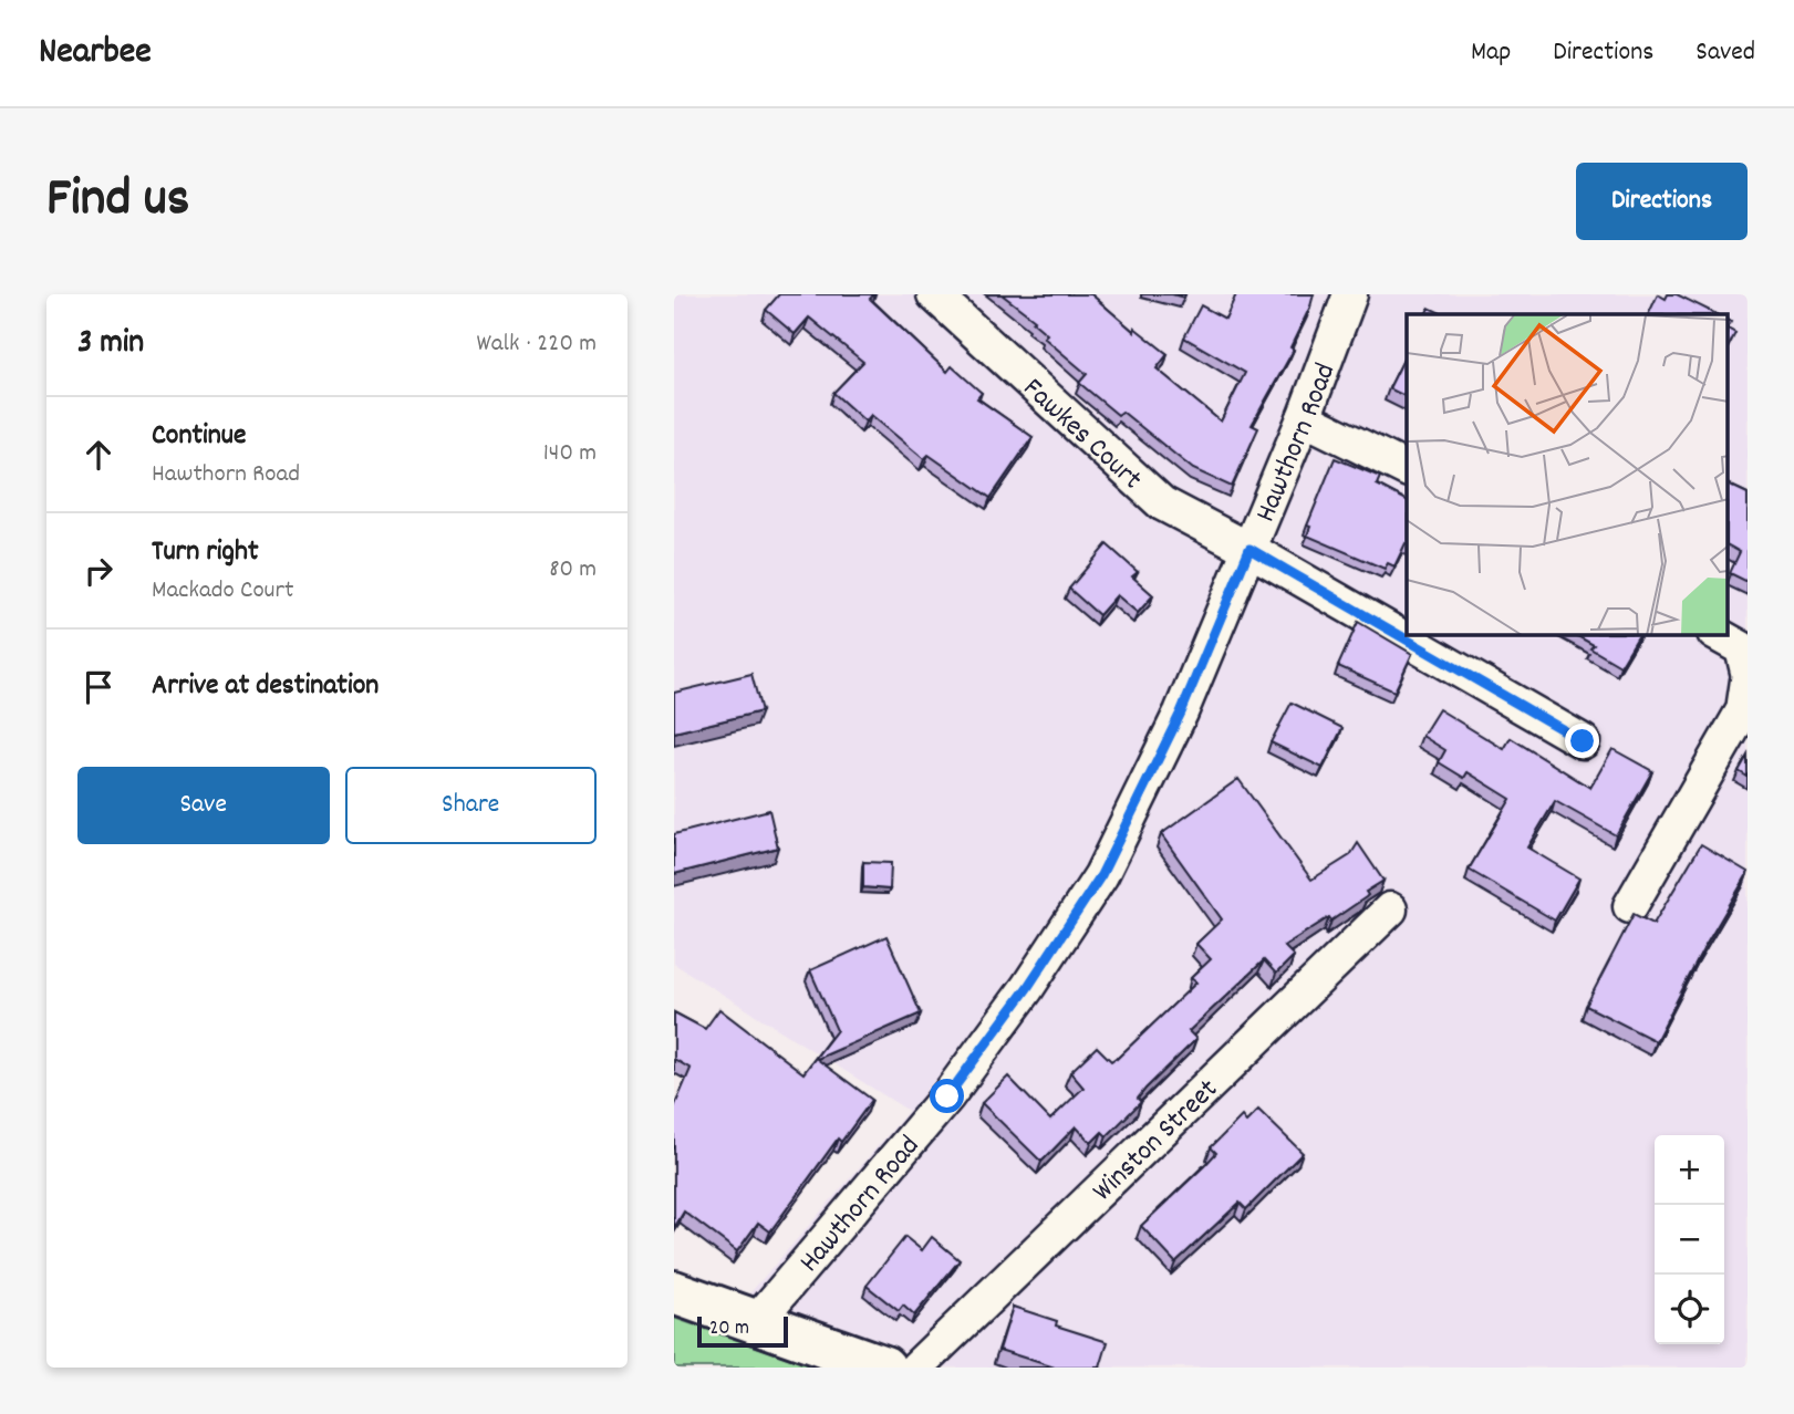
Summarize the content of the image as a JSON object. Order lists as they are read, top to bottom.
{
  "streets": {
    "street": ["Fawkes Court", "Hawthorn Road", "Winston Street"]
  },
  "crossings": [
    ["Fawkes Court", "Hawthorn Road"]
  ],
  "scale_bar": "20 m",
  "page": {
    "header": "Nearbee",
    "nav": ["Map", "Directions", "Saved"],
    "title": "Find us",
    "buttons": [
      "Directions",
      ["Save", "Share"]
    ],
    "heading": ["3 min", "Walk · 220 m"],
    "list": [
      ["Continue", "Hawthorn Road", "140 m"],
      ["Turn right", "Mackado Court", "80 m"],
      "Arrive at destination"
    ],
    "map_buttons": ["+", "−"],
    "scale": "20 m"
  }
}
